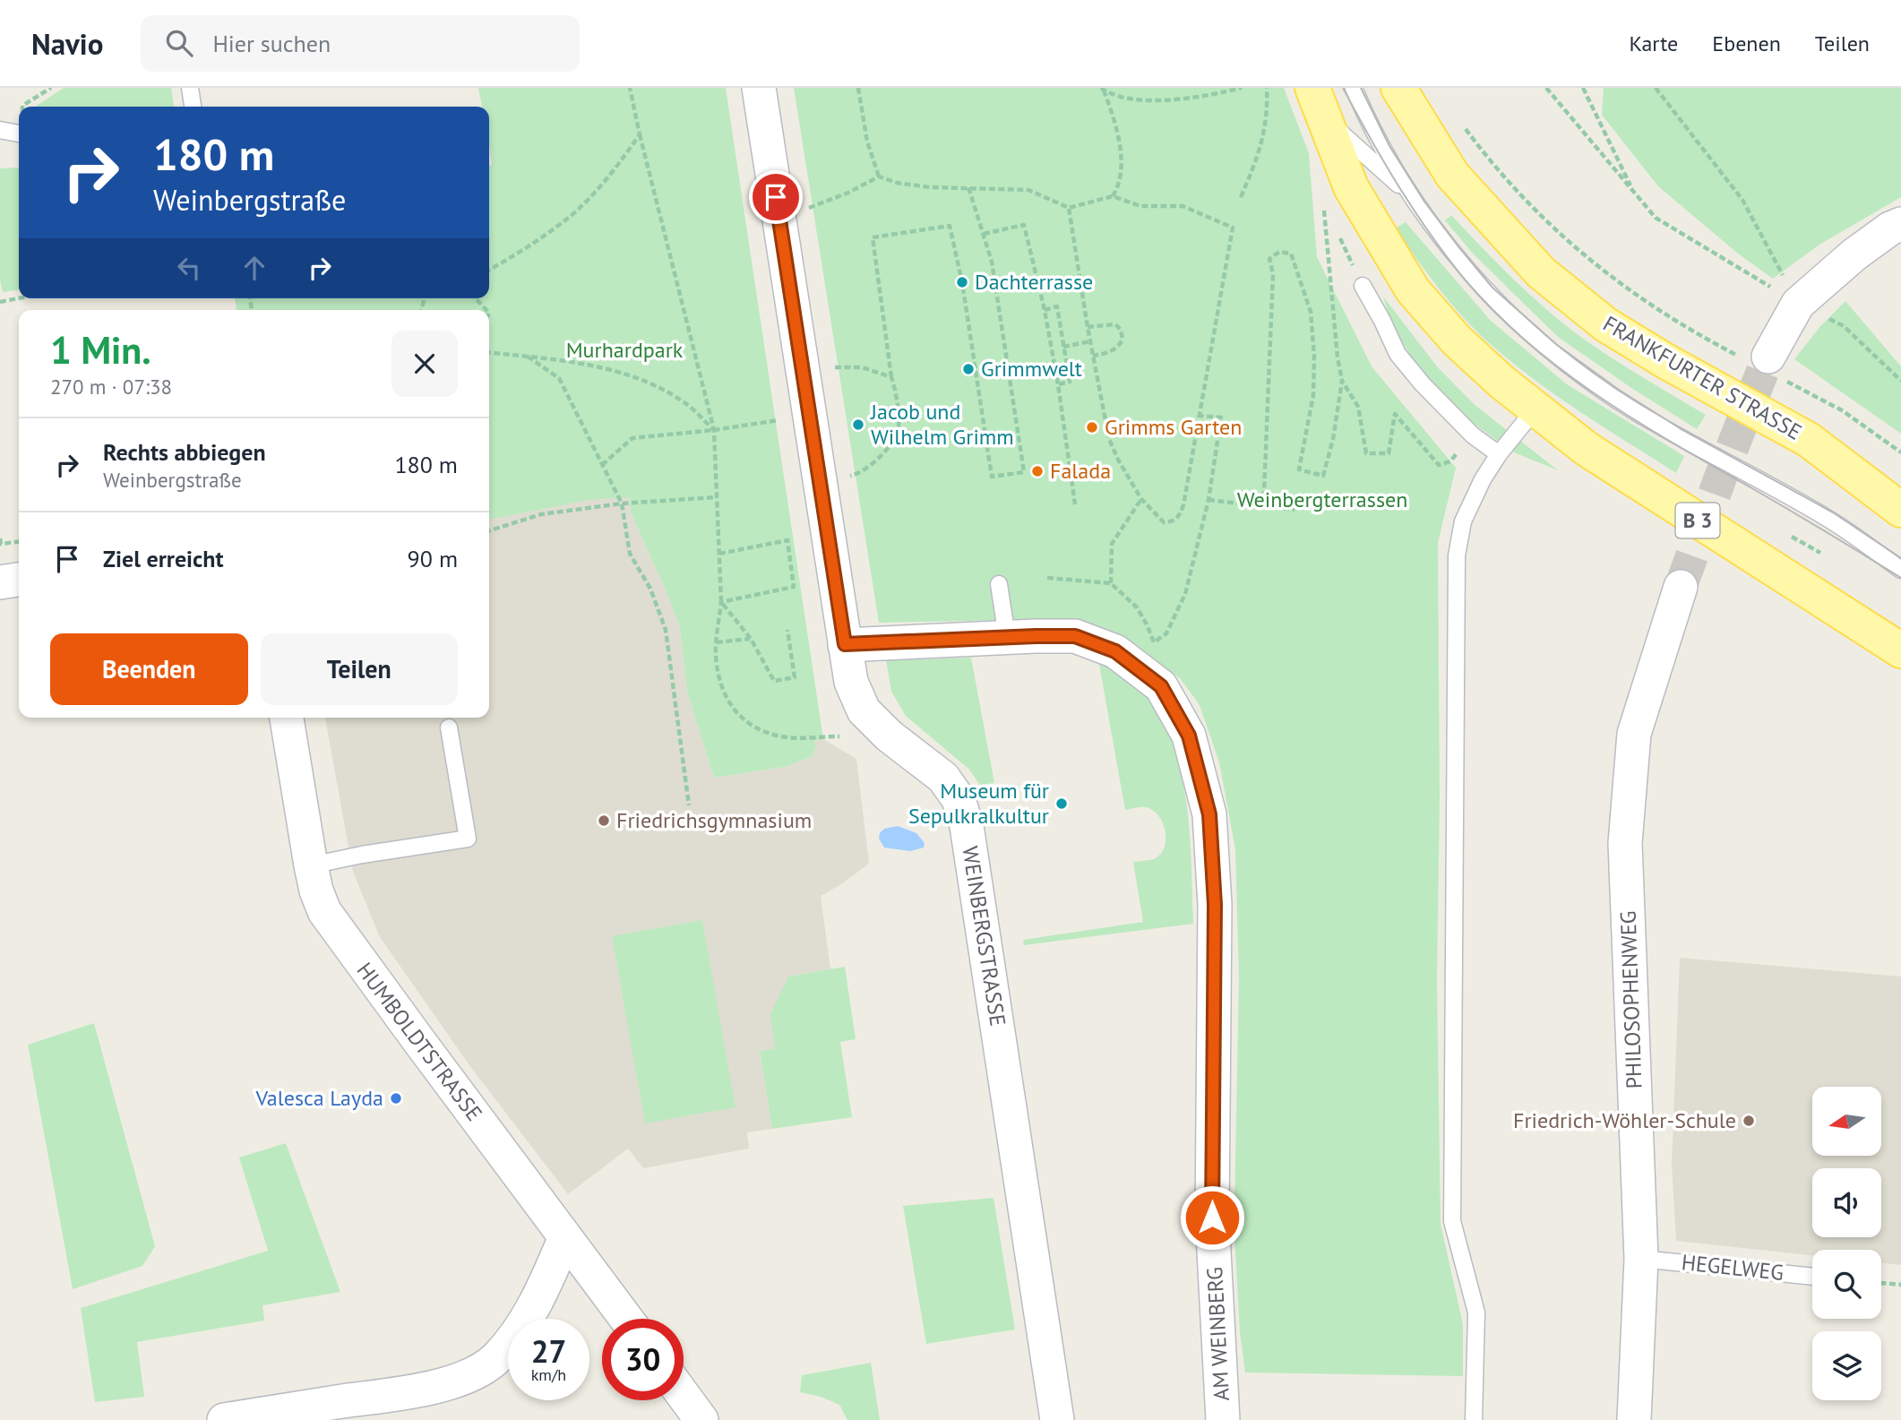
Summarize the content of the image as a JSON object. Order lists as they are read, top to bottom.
{
  "streets": {
    "main road": ["FRANKFURTER STRASSE", "B 3"],
    "street": [
      "WEINBERGSTRASSE",
      "PHILOSOPHENWEG",
      "HUMBOLDTSTRASSE",
      "AM WEINBERG"
    ],
    "lane": ["HEGELWEG"]
  },
  "crossings": [
    ["WEINBERGSTRASSE", "AM WEINBERG"],
    ["PHILOSOPHENWEG", "HEGELWEG"]
  ],
  "parks": ["Murhardpark", "Weinbergterrassen"],
  "places": [
    "Dachterrasse",
    "Grimmwelt",
    "Jacob und Wilhelm Grimm",
    "Grimms Garten",
    "Falada",
    "Museum für Sepulkralkultur",
    "Friedrichsgymnasium",
    "Valesca Layda",
    "Friedrich-Wöhler-Schule"
  ],
  "north": "left",
  "page": {
    "header": "Navio",
    "search": "Hier suchen",
    "nav": ["Karte", "Ebenen", "Teilen"],
    "turn": ["180 m", "Weinbergstraße"],
    "heading": ["1 Min.", "270 m · 07:38"],
    "list": [
      {
        "name": "Rechts abbiegen",
        "note": "Weinbergstraße",
        "value": "180 m"
      },
      {
        "name": "Ziel erreicht",
        "value": "90 m"
      }
    ],
    "buttons": ["Beenden", "Teilen"],
    "speed": "27 km/h",
    "limit": "30"
  }
}
